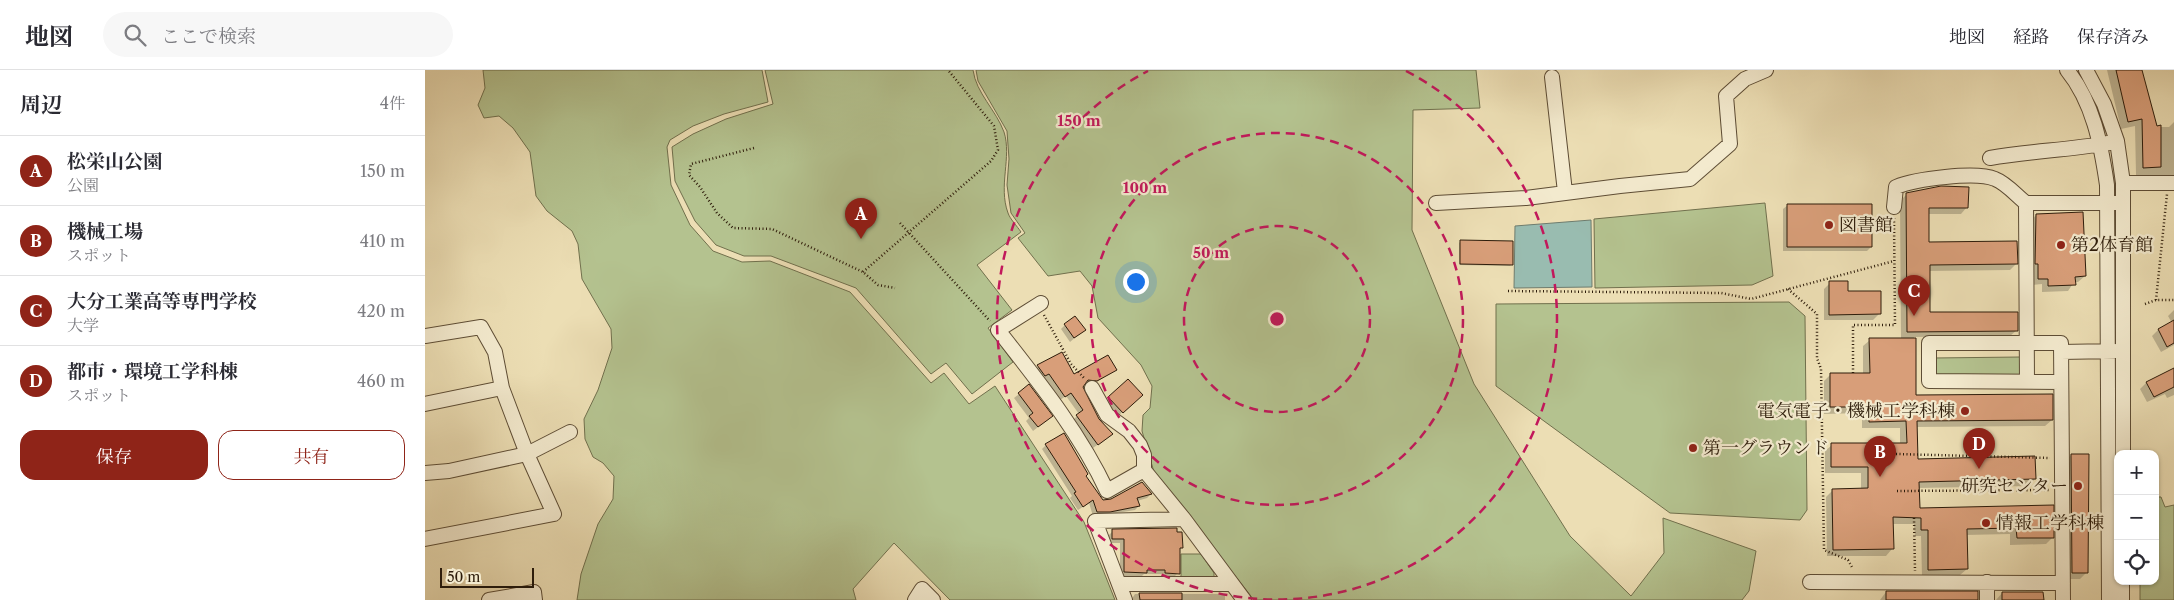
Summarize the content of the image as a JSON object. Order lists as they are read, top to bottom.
{
  "places": [
    "図書館",
    "第2体育館",
    "電気電子・機械工学科棟",
    "第一グラウンド",
    "研究センター",
    "情報工学科棟"
  ],
  "scale_bar": "50 m",
  "page": {
    "header": "地図",
    "search": "ここで検索",
    "nav": ["地図", "経路", "保存済み"],
    "heading": ["周辺", "4件"],
    "list": [
      {
        "mark": "A",
        "name": "松栄山公園",
        "note": "公園",
        "value": "150 m"
      },
      {
        "mark": "B",
        "name": "機械工場",
        "note": "スポット",
        "value": "410 m"
      },
      {
        "mark": "C",
        "name": "大分工業高等専門学校",
        "note": "大学",
        "value": "420 m"
      },
      {
        "mark": "D",
        "name": "都市・環境工学科棟",
        "note": "スポット",
        "value": "460 m"
      }
    ],
    "pins": [
      "A",
      "C",
      "D",
      "B"
    ],
    "buttons": ["保存", "共有"],
    "map_buttons": ["+", "−"],
    "scale": "50 m"
  },
  "rings": ["150 m", "100 m", "50 m"]
}
